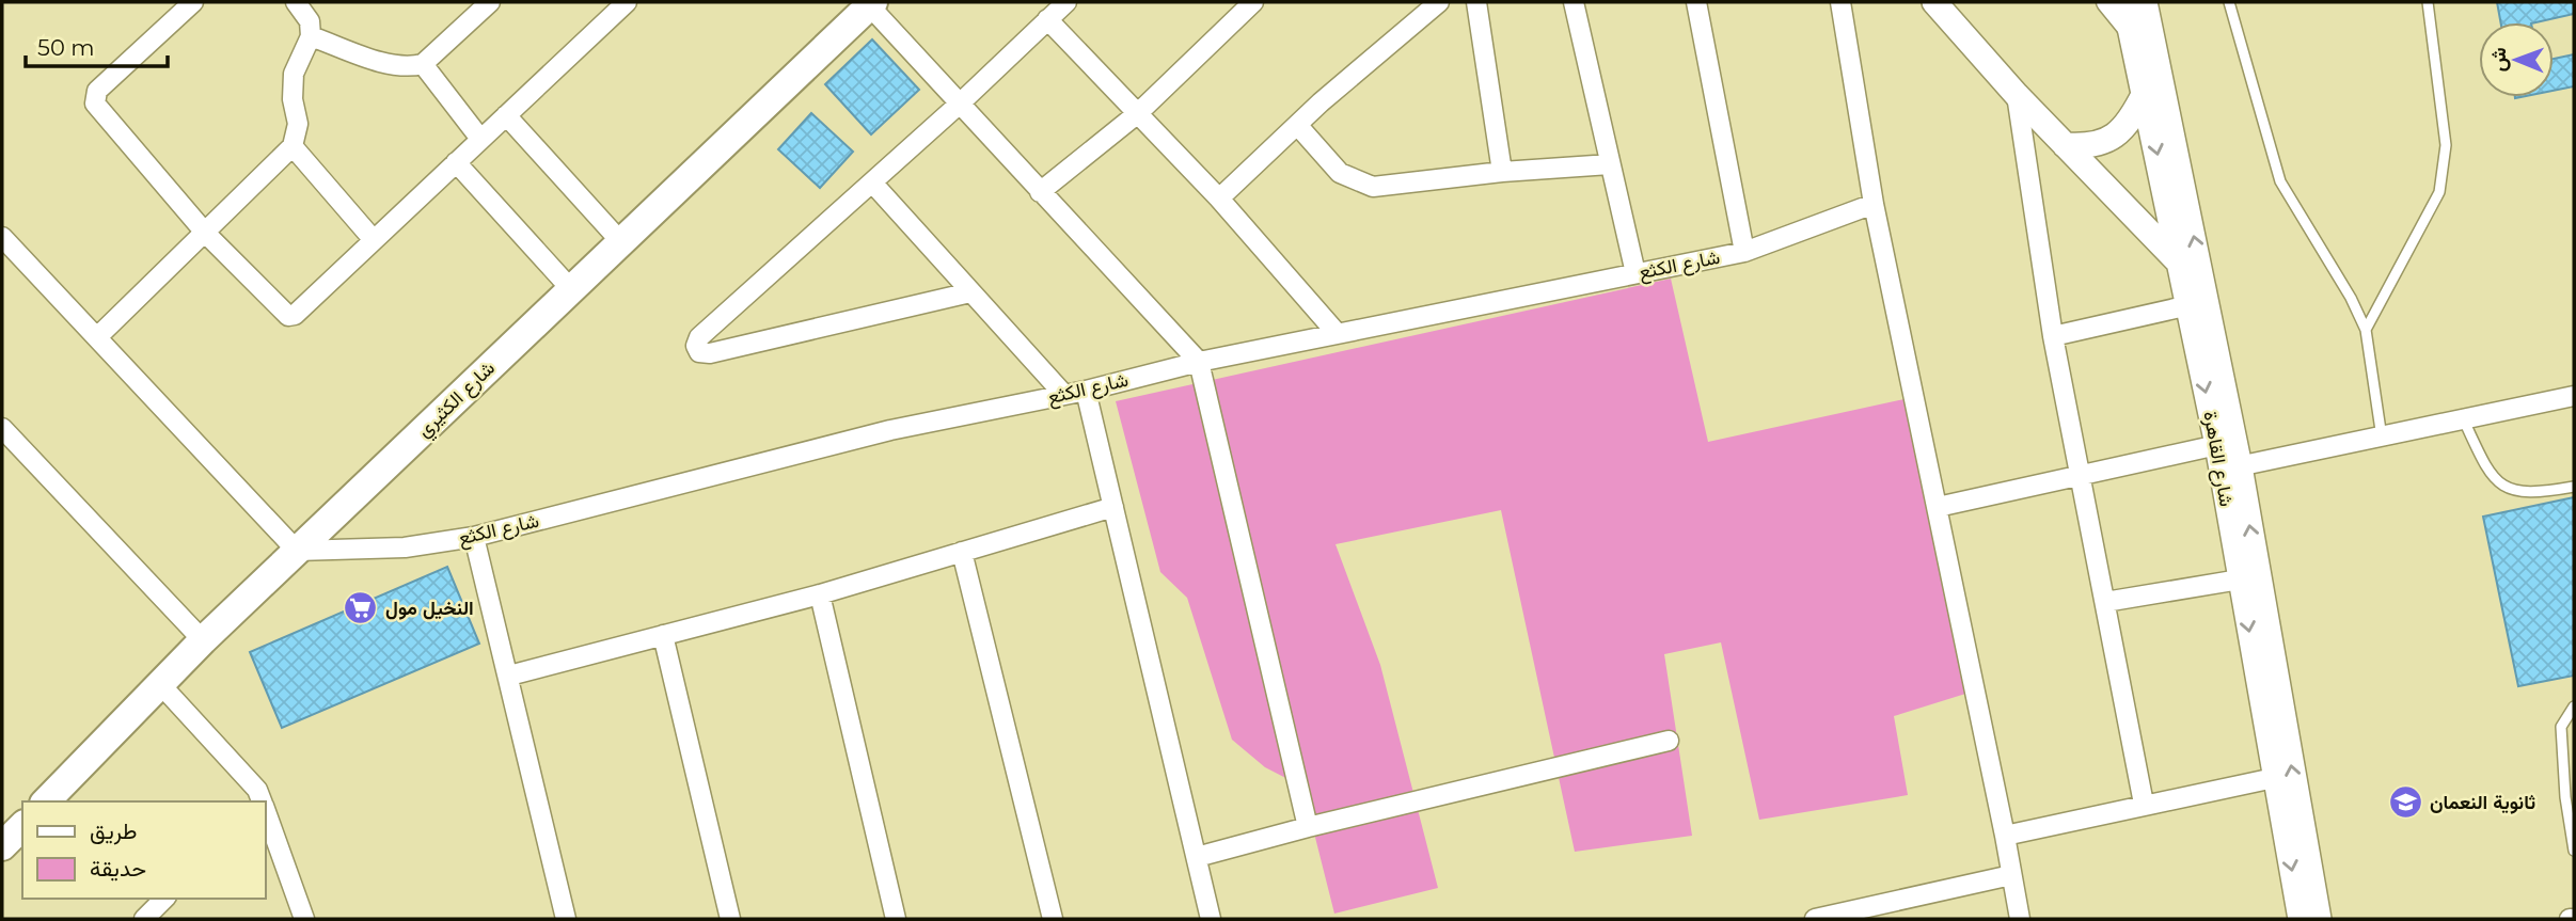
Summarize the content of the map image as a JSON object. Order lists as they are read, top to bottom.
{
  "streets": {
    "main road": ["شارع الكثيري"],
    "street": ["شارع الكثع", "شارع القاهرة"]
  },
  "crossings": [
    ["شارع الكثع", "شارع الكثيري"]
  ],
  "places": {
    "supermarket": ["النخيل مول"],
    "school or university": ["ثانوية النعمان"]
  },
  "legend": ["طريق", "حديقة"],
  "scale_bar": "50 m",
  "north": "left"
}
